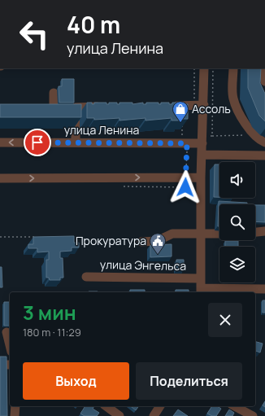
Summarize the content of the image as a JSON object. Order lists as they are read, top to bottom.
{
  "streets": {
    "street": ["улица Ленина", "улица Энгельса"]
  },
  "places": {
    "shop": ["Ассоль"],
    "public building": ["Прокуратура"]
  },
  "page": {
    "turn": ["40 m", "улица Ленина"],
    "heading": ["3 мин", "180 m · 11:29"],
    "buttons": ["Выход", "Поделиться"]
  }
}
